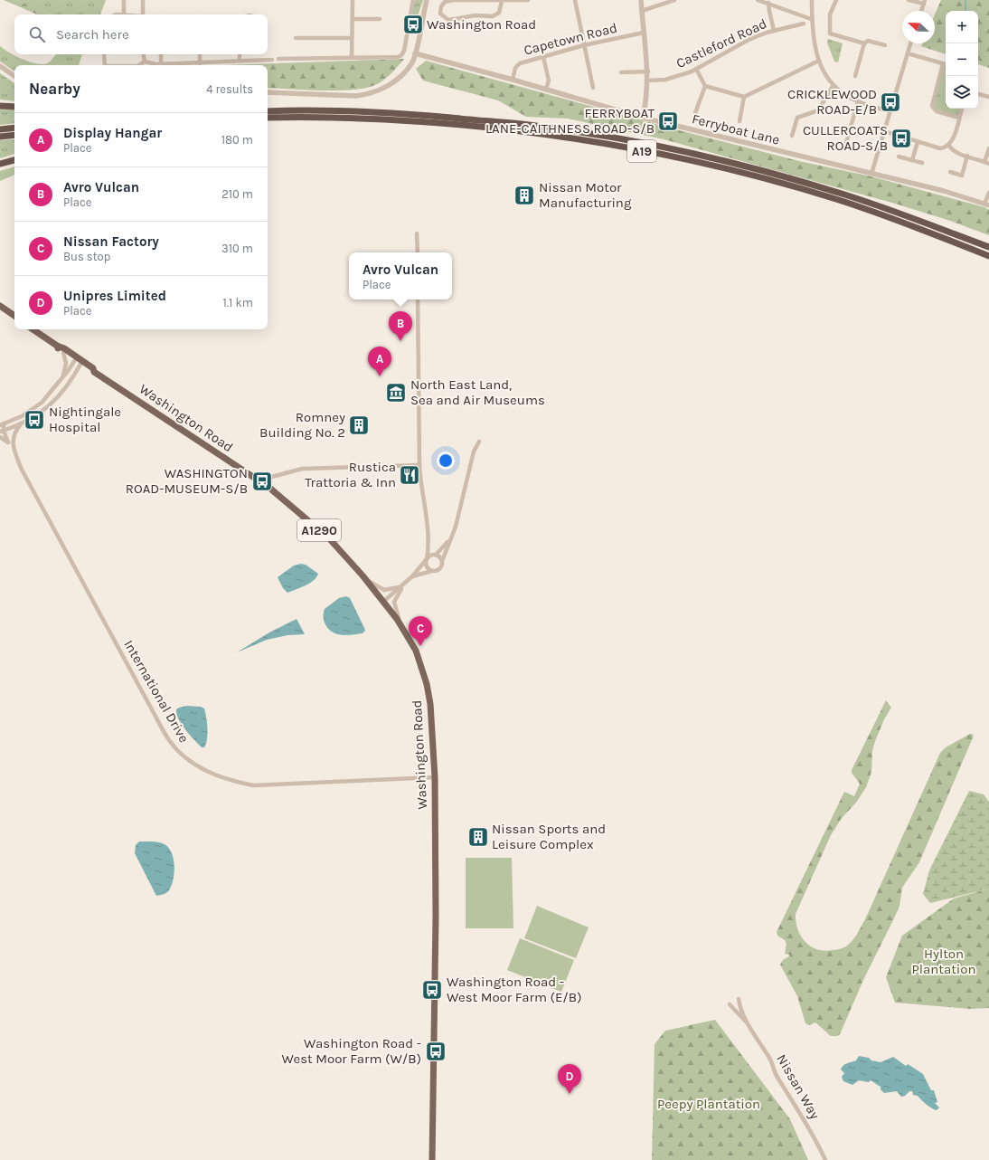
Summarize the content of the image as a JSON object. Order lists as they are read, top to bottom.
{
  "streets": {
    "highway": ["A19"],
    "main road": ["Washington Road", "A1290"],
    "street": [
      "Capetown Road",
      "Castleford Road",
      "Ferryboat Lane",
      "International Drive",
      "Nissan Way"
    ]
  },
  "crossings": [
    ["Capetown Road", "Ferryboat Lane"],
    ["Washington Road", "International Drive"]
  ],
  "parks": ["Hylton Plantation", "Peepy Plantation"],
  "places": {
    "bus stop": [
      "Washington Road",
      "CRICKLEWOOD ROAD-E/B",
      "FERRYBOAT LANE-CAITHNESS ROAD-S/B",
      "CULLERCOATS ROAD-S/B",
      "Nightingale Hospital",
      "WASHINGTON ROAD-MUSEUM-S/B",
      "Washington Road - West Moor Farm (E/B)",
      "Washington Road - West Moor Farm (W/B)"
    ],
    "building": ["Nissan Motor Manufacturing", "Romney Building No. 2", "Nissan Sports and Leisure Complex"],
    "museum": ["North East Land, Sea and Air Museums"],
    "restaurant": ["Rustica Trattoria & Inn"]
  },
  "north": "top left",
  "page": {
    "map_buttons": ["+", "−"],
    "search": "Search here",
    "heading": ["Nearby", "4 results"],
    "list": [
      {
        "mark": "A",
        "name": "Display Hangar",
        "note": "Place",
        "value": "180 m"
      },
      {
        "mark": "B",
        "name": "Avro Vulcan",
        "note": "Place",
        "value": "210 m"
      },
      {
        "mark": "C",
        "name": "Nissan Factory",
        "note": "Bus stop",
        "value": "310 m"
      },
      {
        "mark": "D",
        "name": "Unipres Limited",
        "note": "Place",
        "value": "1.1 km"
      }
    ],
    "popup": ["Avro Vulcan", "Place"],
    "pins": [
      "B",
      "A",
      "C",
      "D"
    ]
  }
}
